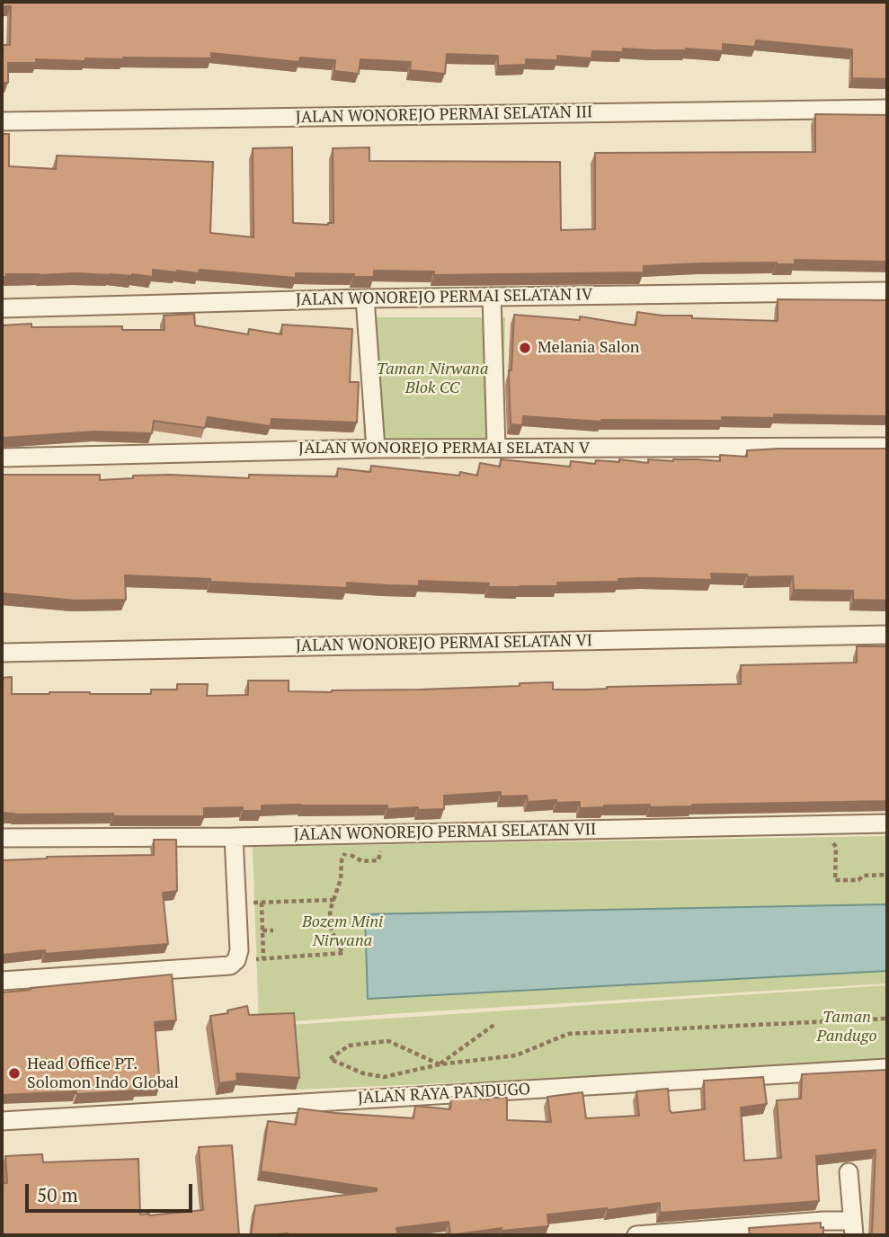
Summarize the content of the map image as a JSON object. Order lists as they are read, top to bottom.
{
  "streets": {
    "street": [
      "JALAN WONOREJO PERMAI SELATAN III",
      "JALAN WONOREJO PERMAI SELATAN IV",
      "JALAN WONOREJO PERMAI SELATAN V",
      "JALAN WONOREJO PERMAI SELATAN VI",
      "JALAN WONOREJO PERMAI SELATAN VII",
      "JALAN RAYA PANDUGO"
    ]
  },
  "parks": ["Taman Nirwana Blok CC", "Bozem Mini Nirwana", "Taman Pandugo"],
  "places": ["Melania Salon", "Head Office PT. Solomon Indo Global"],
  "scale_bar": "50 m"
}
